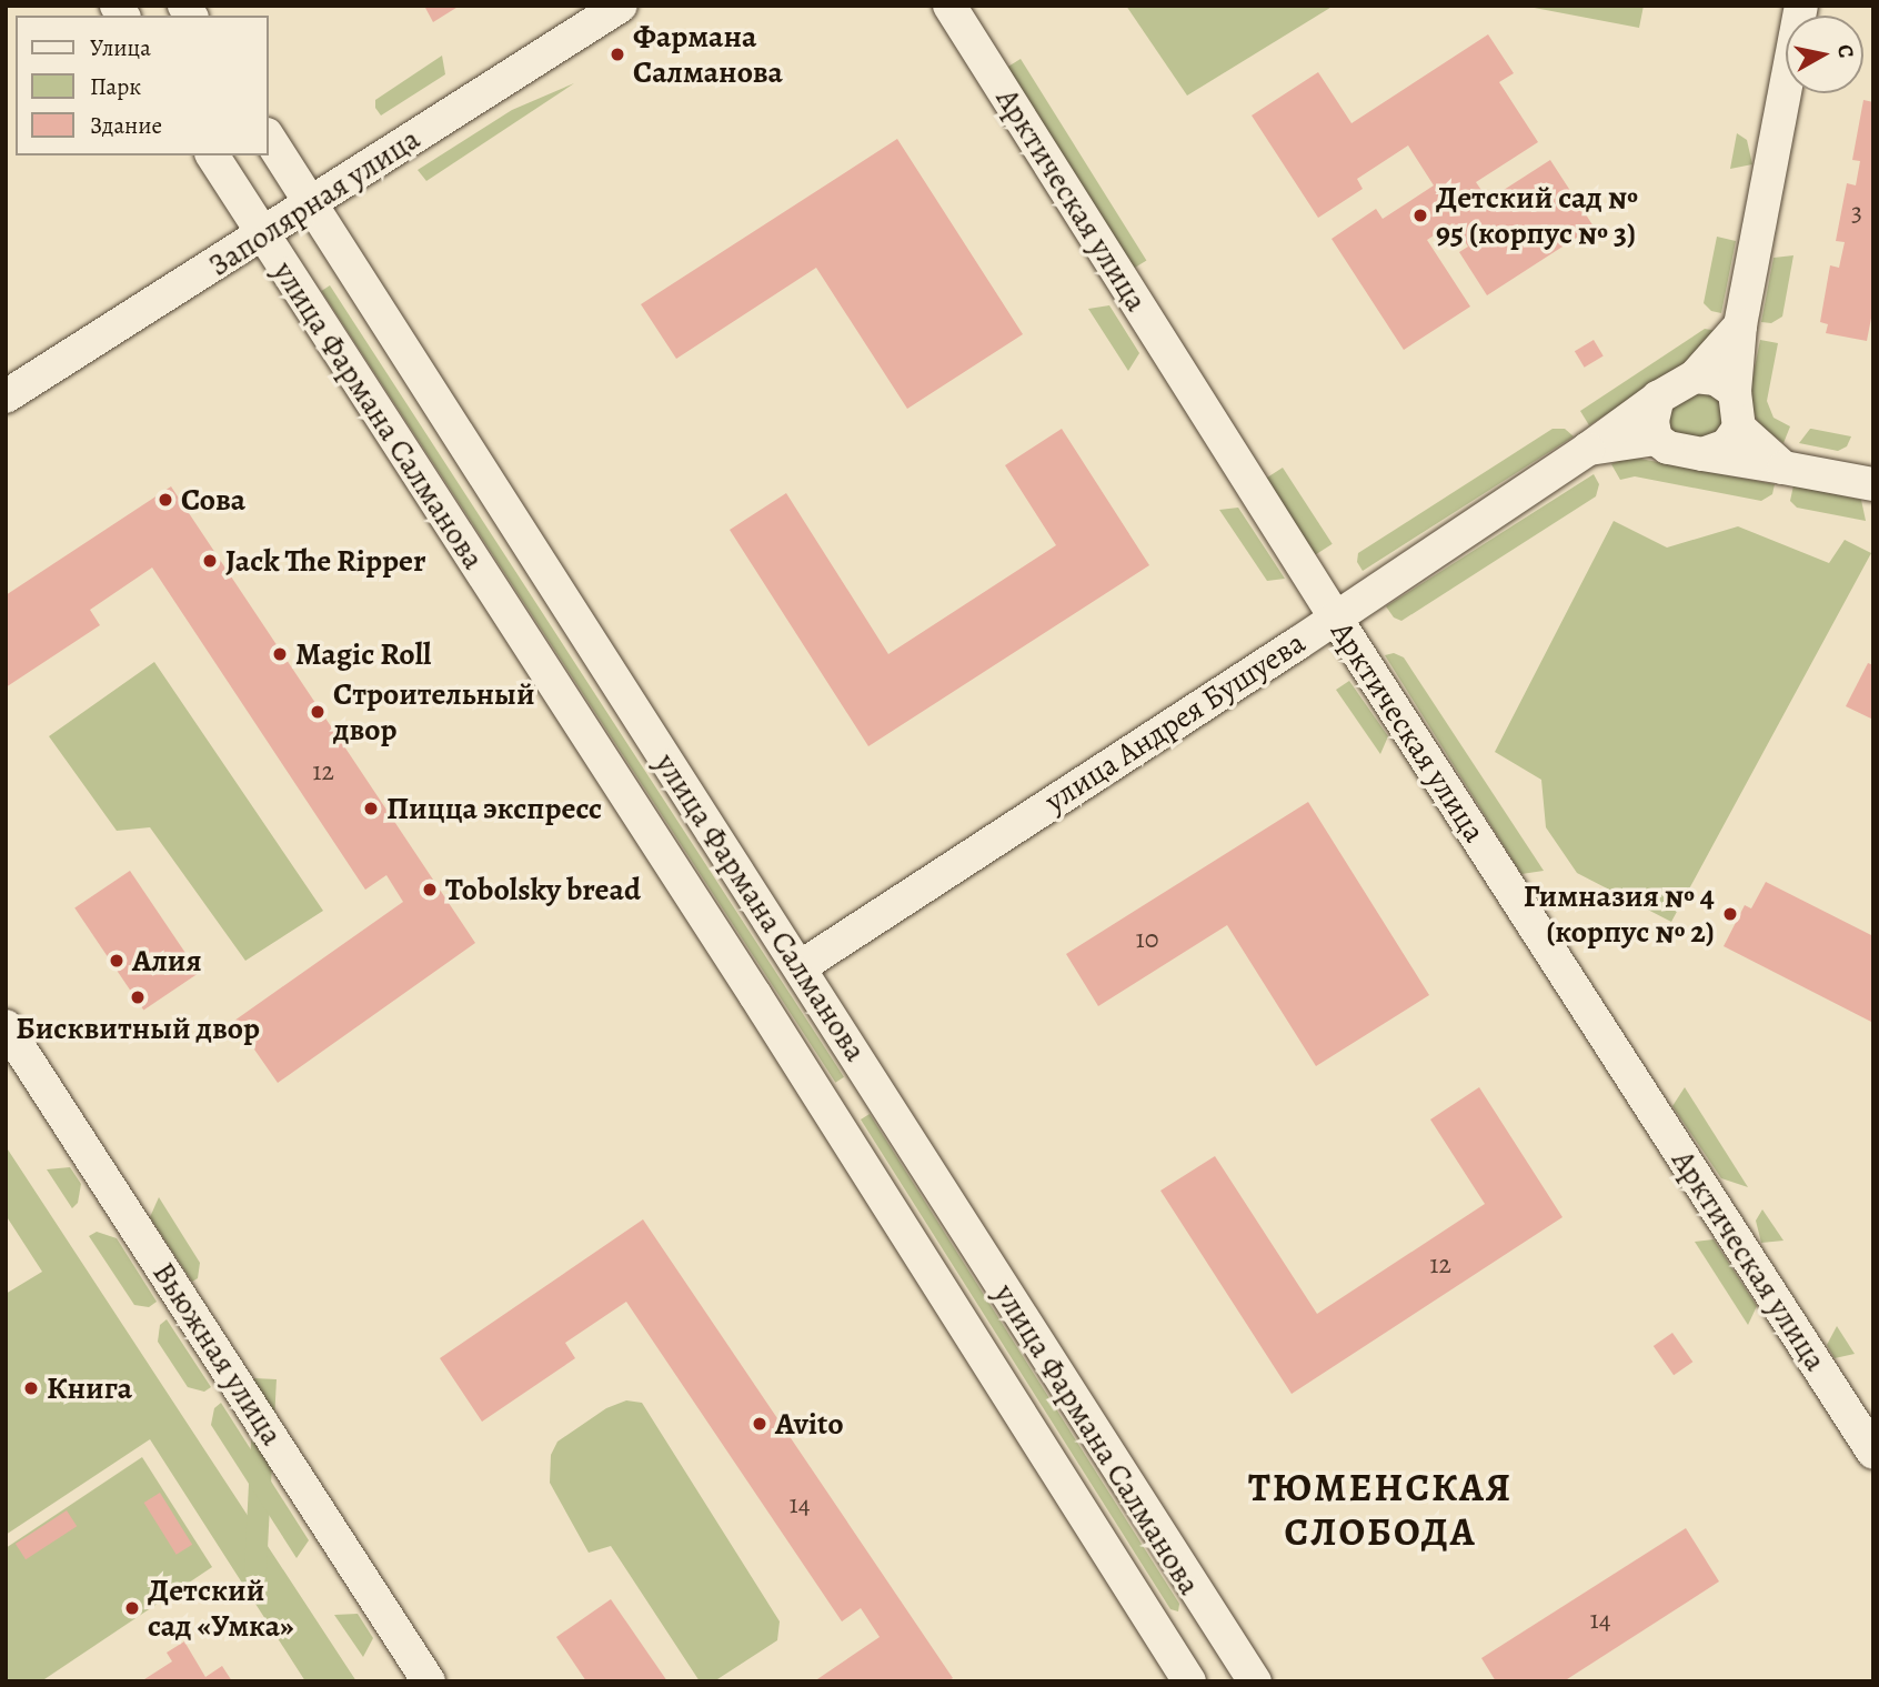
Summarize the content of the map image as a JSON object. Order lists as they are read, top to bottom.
{
  "streets": {
    "street": [
      "Арктическая улица",
      "Заполярная улица",
      "улица Фармана Салманова",
      "улица Андрея Бушуева",
      "Вьюжная улица"
    ]
  },
  "crossings": [
    ["Арктическая улица", "улица Андрея Бушуева"],
    ["Заполярная улица", "улица Фармана Салманова"],
    ["улица Фармана Салманова", "улица Андрея Бушуева"]
  ],
  "districts": ["ТЮМЕНСКАЯ СЛОБОДА"],
  "places": [
    "Фармана Салманова",
    "Детский сад № 95 (корпус № 3)",
    "Сова",
    "Jack The Ripper",
    "Magic Roll",
    "Строительный двор",
    "Пицца экспресс",
    "Tobolsky bread",
    "Гимназия № 4 (корпус № 2)",
    "Алия",
    "Бисквитный двор",
    "Книга",
    "Avito",
    "Детский сад «Умка»"
  ],
  "house_numbers": [
    "3",
    "12",
    "10",
    "12",
    "14",
    "14"
  ],
  "legend": ["Улица", "Парк", "Здание"],
  "north": "right"
}
